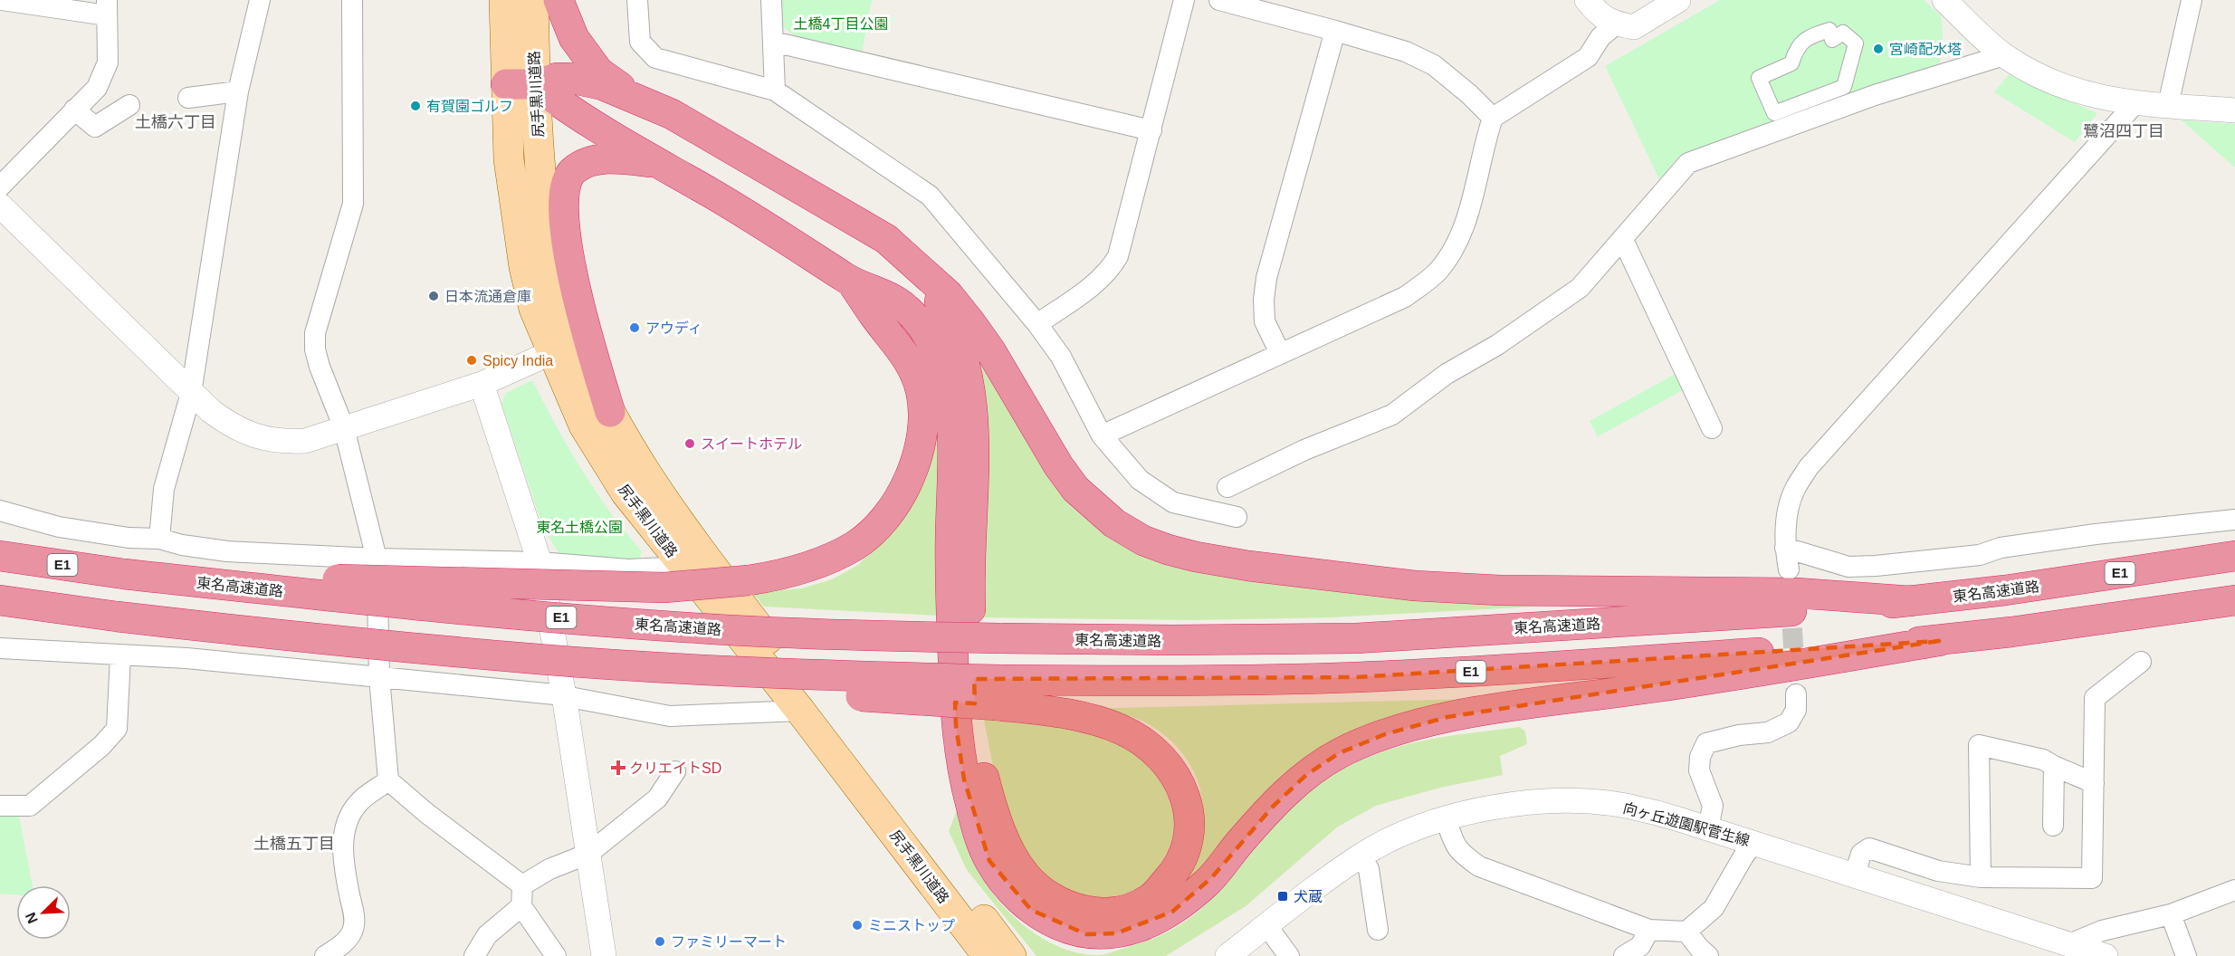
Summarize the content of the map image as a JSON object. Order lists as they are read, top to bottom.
{
  "streets": {
    "highway": ["E1", "東名高速道路"],
    "main road": ["尻手黒川道路"],
    "street": ["向ヶ丘遊園駅菅生線"]
  },
  "districts": ["土橋六丁目", "鷺沼四丁目", "土橋五丁目"],
  "parks": ["土橋4丁目公園", "東名土橋公園"],
  "places": {
    "other": [
      "宮崎配水塔",
      "有賀園ゴルフ",
      "日本流通倉庫",
      "アウディ",
      "Spicy India",
      "スイートホテル",
      "ミニストップ",
      "ファミリーマート"
    ],
    "health": ["クリエイトSD"],
    "transit": ["犬蔵"]
  },
  "north": "bottom left"
}
